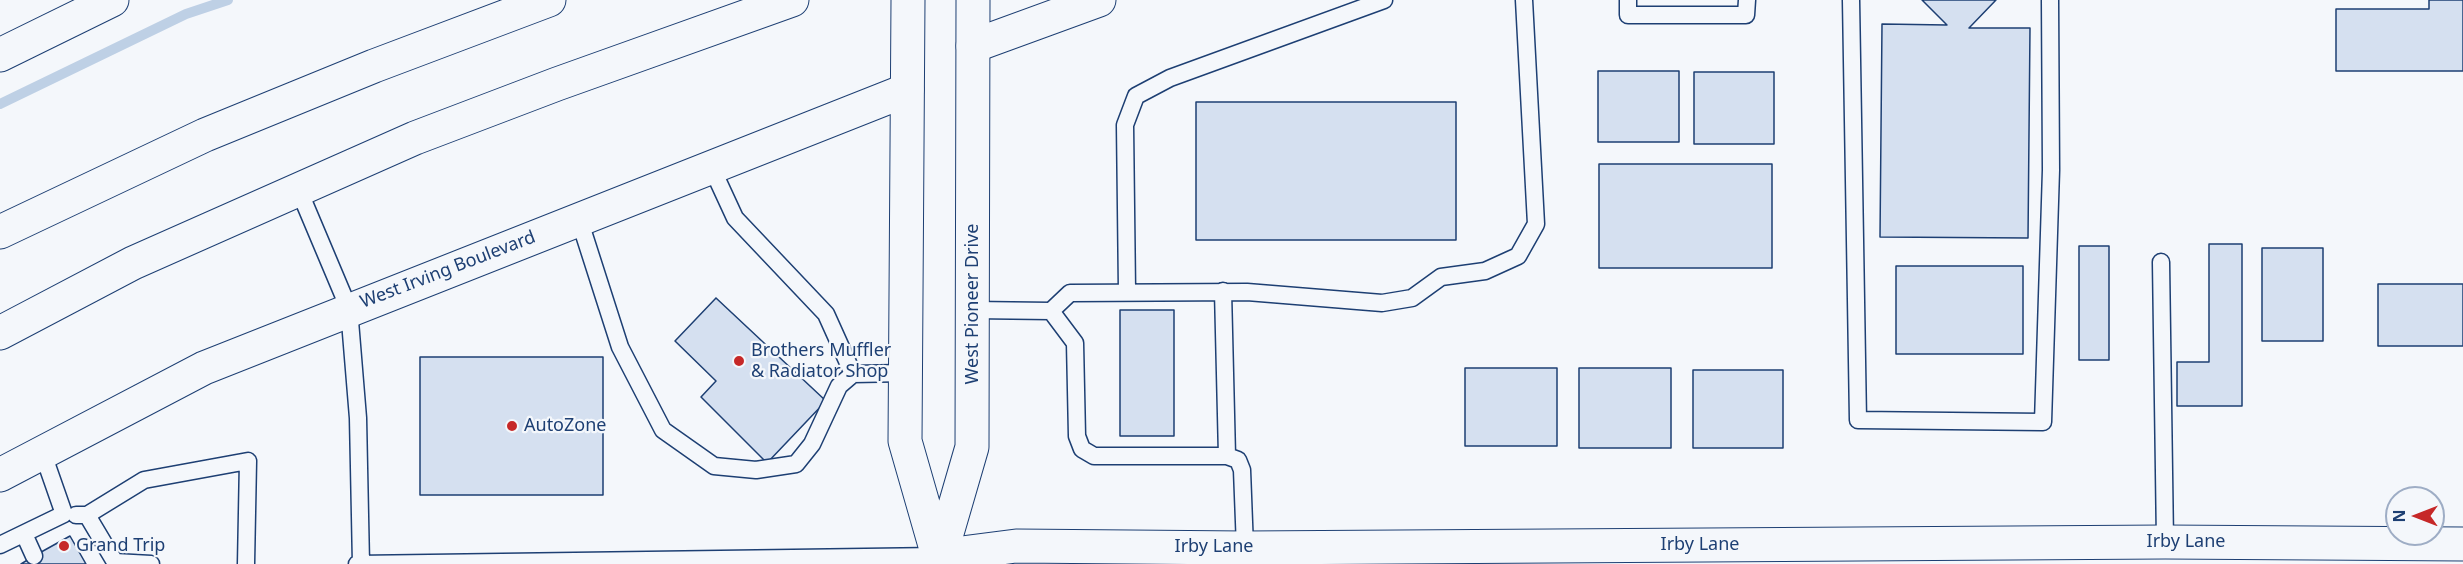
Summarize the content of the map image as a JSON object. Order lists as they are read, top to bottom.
{
  "streets": {
    "street": ["West Irving Boulevard", "West Pioneer Drive", "Irby Lane"]
  },
  "crossings": [
    ["West Pioneer Drive", "Irby Lane"]
  ],
  "places": ["Brothers Muffler & Radiator Shop", "AutoZone", "Grand Trip"],
  "north": "left"
}
